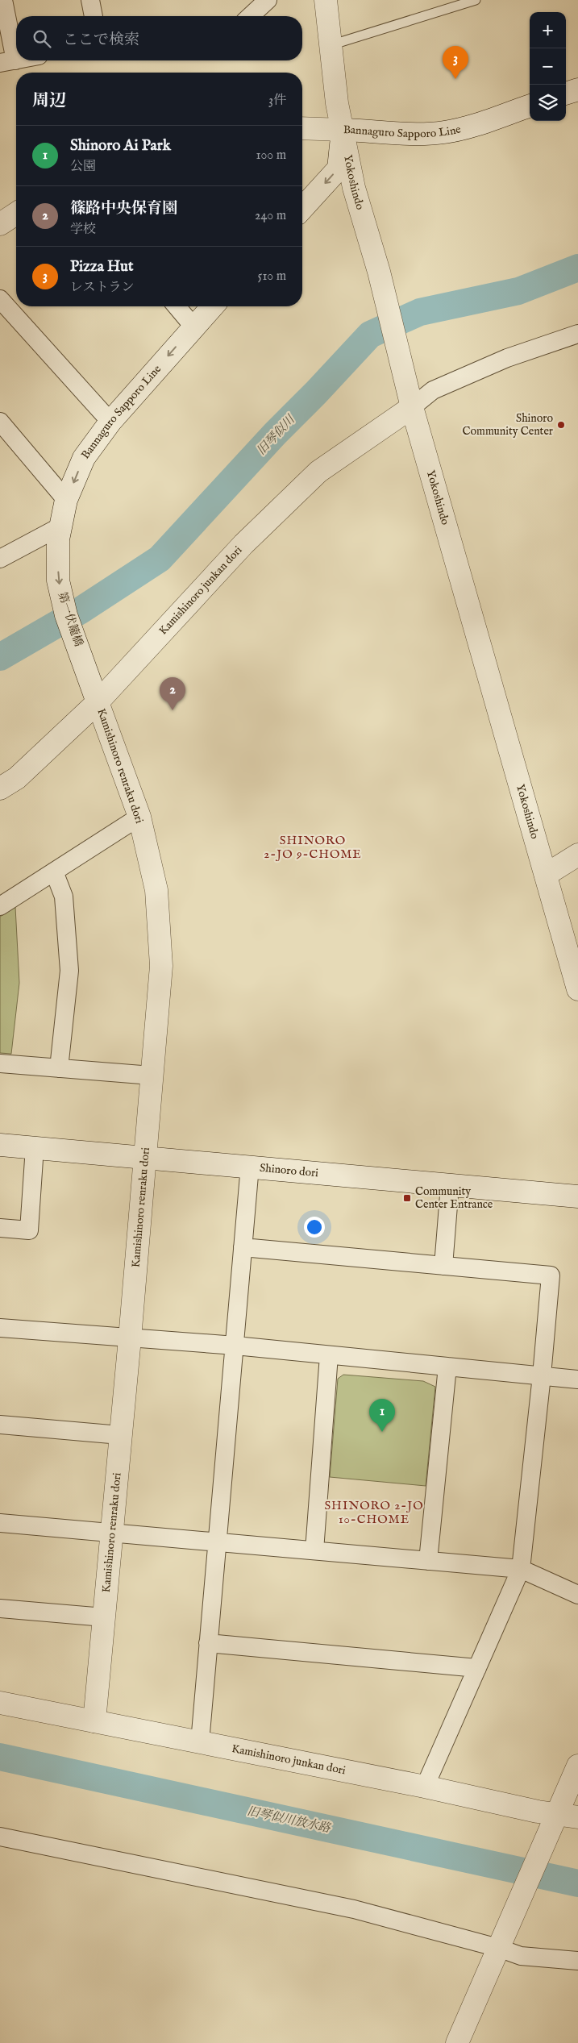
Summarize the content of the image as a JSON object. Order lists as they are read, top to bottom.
{
  "streets": {
    "street": [
      "Bannaguro Sapporo Line",
      "Yokoshindo",
      "Kamishinoro junkan dori",
      "第一伏籠橋",
      "Kamishinoro renraku dori",
      "Shinoro dori"
    ]
  },
  "crossings": [
    ["Bannaguro Sapporo Line", "Yokoshindo"],
    ["Bannaguro Sapporo Line", "第一伏籠橋"],
    ["Yokoshindo", "Kamishinoro junkan dori"],
    ["Kamishinoro junkan dori", "第一伏籠橋"],
    ["Kamishinoro junkan dori", "Kamishinoro renraku dori"],
    ["第一伏籠橋", "Kamishinoro renraku dori"],
    ["Kamishinoro renraku dori", "Shinoro dori"]
  ],
  "one_way": ["Bannaguro Sapporo Line", "第一伏籠橋"],
  "districts": ["SHINORO 2-JO 9-CHOME", "SHINORO 2-JO 10-CHOME"],
  "water": ["旧琴似川", "旧琴似川放水路"],
  "places": {
    "other": ["Shinoro Community Center"],
    "transit": ["Community Center Entrance"]
  },
  "page": {
    "map_buttons": ["+", "−"],
    "search": "ここで検索",
    "pins": ["3", "2", "1"],
    "heading": ["周辺", "3件"],
    "list": [
      {
        "mark": "1",
        "name": "Shinoro Ai Park",
        "note": "公園",
        "value": "100 m"
      },
      {
        "mark": "2",
        "name": "篠路中央保育園",
        "note": "学校",
        "value": "240 m"
      },
      {
        "mark": "3",
        "name": "Pizza Hut",
        "note": "レストラン",
        "value": "510 m"
      }
    ]
  }
}
